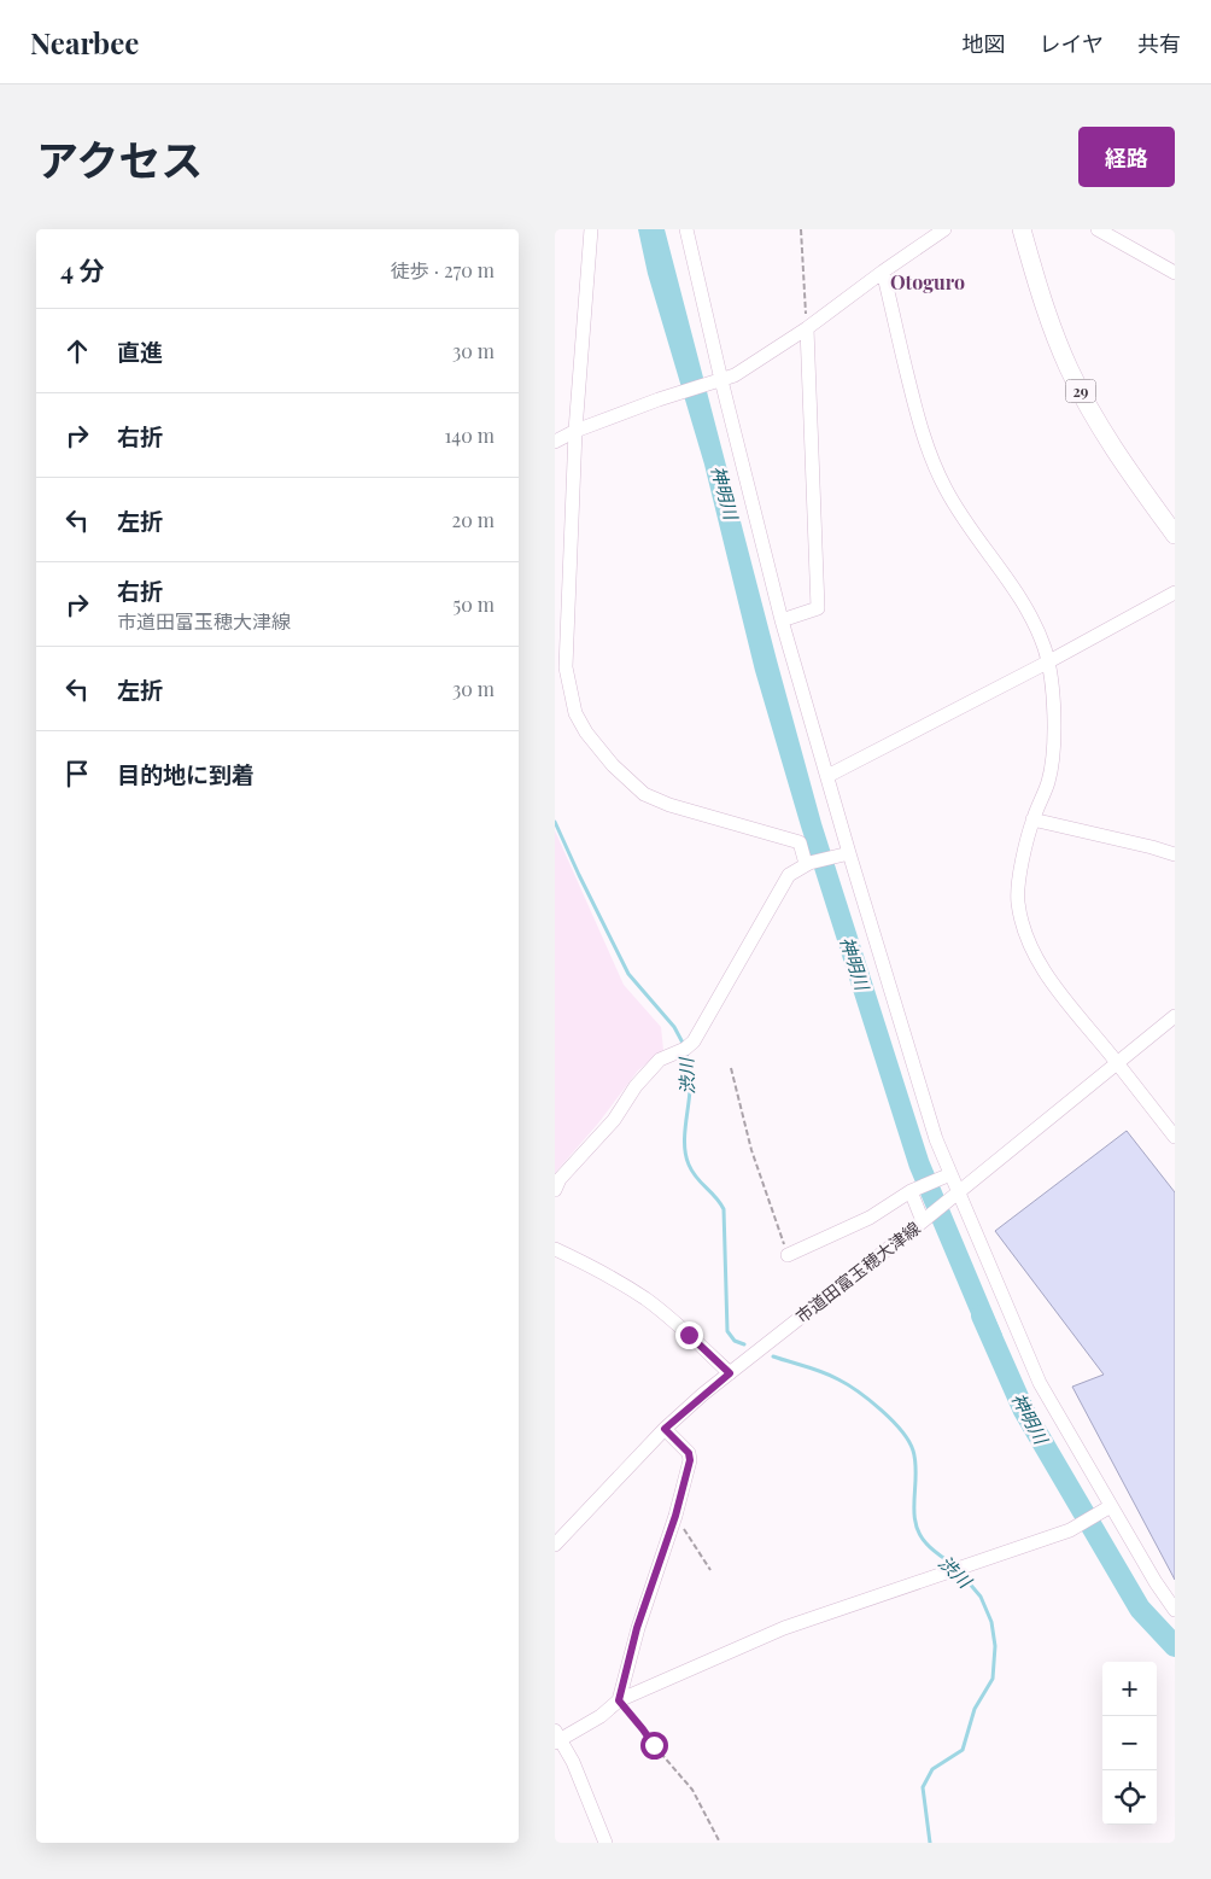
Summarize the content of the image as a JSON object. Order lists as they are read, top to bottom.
{
  "streets": {
    "main road": ["29"],
    "street": ["市道田富玉穂大津線"]
  },
  "districts": ["Otoguro"],
  "water": ["神明川", "渋川"],
  "page": {
    "header": "Nearbee",
    "nav": ["地図", "レイヤ", "共有"],
    "title": "アクセス",
    "buttons": "経路",
    "heading": ["4 分", "徒歩 · 270 m"],
    "list": [
      ["直進", "30 m"],
      ["右折", "140 m"],
      ["左折", "20 m"],
      ["右折", "市道田富玉穂大津線", "50 m"],
      ["左折", "30 m"],
      "目的地に到着"
    ],
    "map_buttons": ["+", "−"]
  }
}
